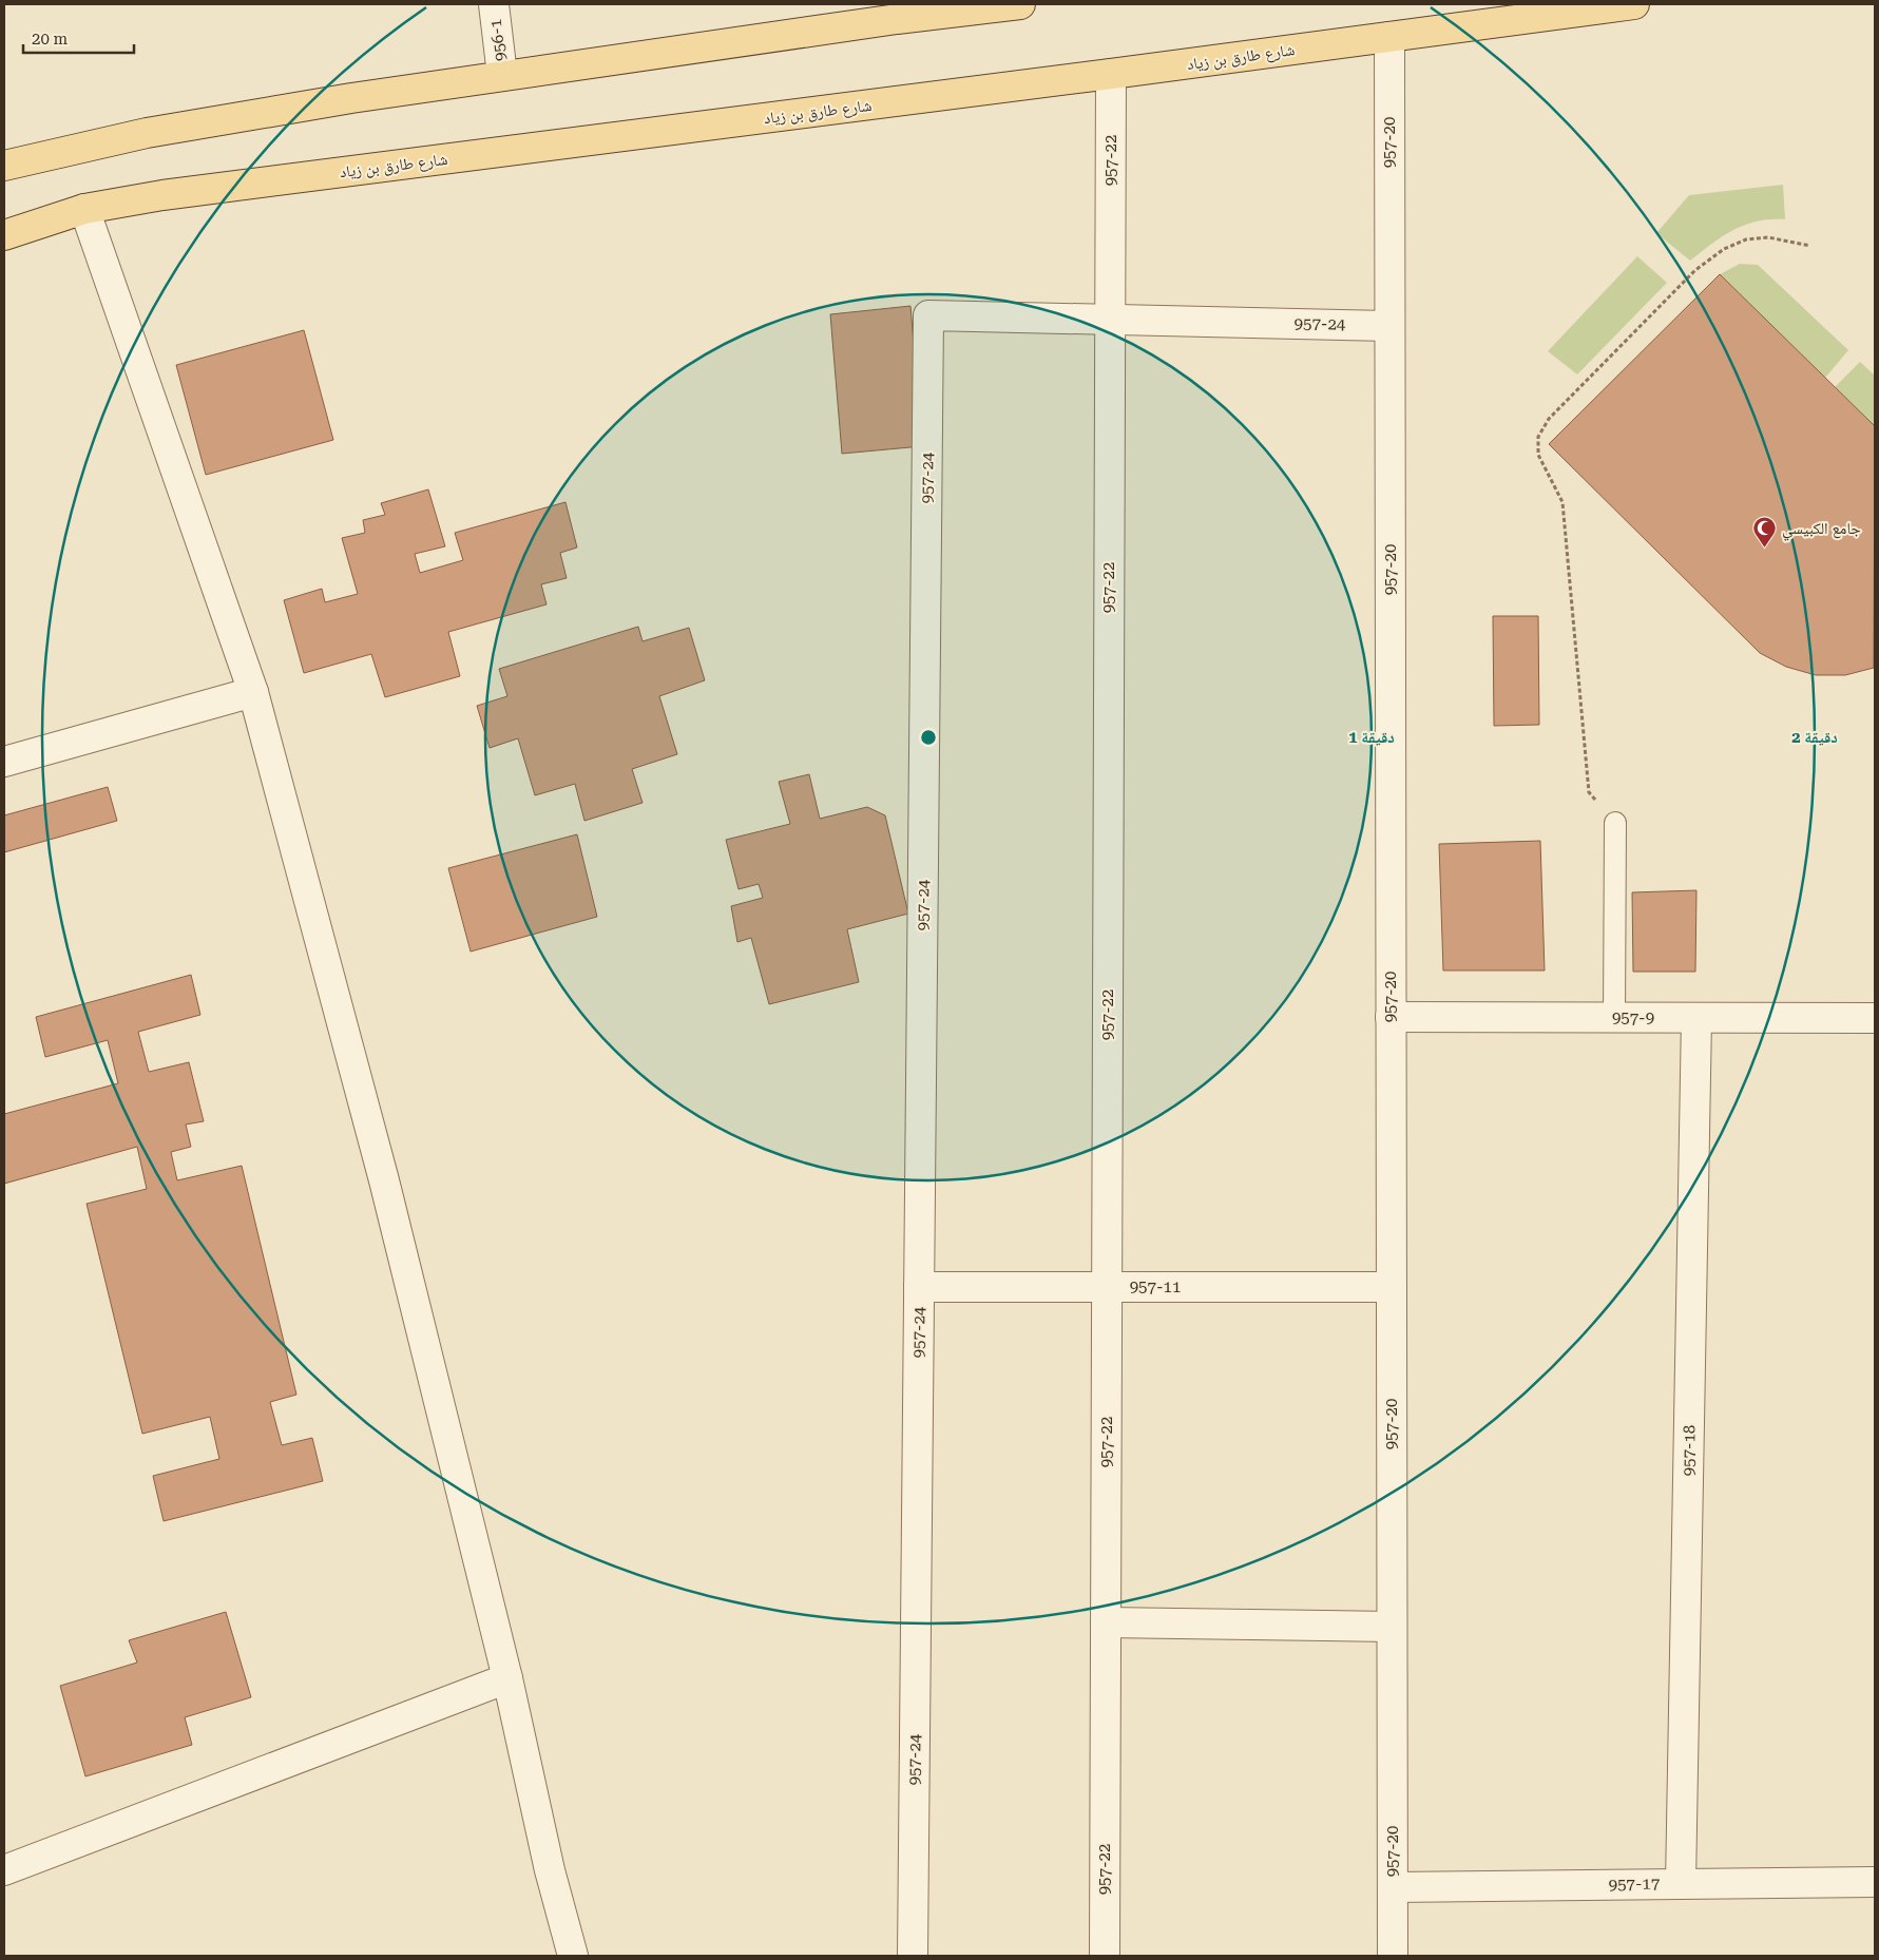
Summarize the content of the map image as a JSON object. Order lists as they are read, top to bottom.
{
  "streets": {
    "main road": ["شارع طارق بن زياد"],
    "street": [
      "956-1",
      "957-20",
      "957-22",
      "957-24",
      "957-9",
      "957-11",
      "957-18",
      "957-17"
    ]
  },
  "crossings": [
    ["شارع طارق بن زياد", "957-20"],
    ["شارع طارق بن زياد", "957-22"],
    ["957-20", "957-24"],
    ["957-20", "957-9"],
    ["957-20", "957-11"],
    ["957-20", "957-17"],
    ["957-22", "957-24"],
    ["957-22", "957-11"],
    ["957-24", "957-11"],
    ["957-9", "957-18"],
    ["957-18", "957-17"]
  ],
  "places": {
    "mosque": ["جامع الكبيسي"]
  },
  "scale_bar": "20 m",
  "rings": ["1 دقيقة", "2 دقيقة"]
}
